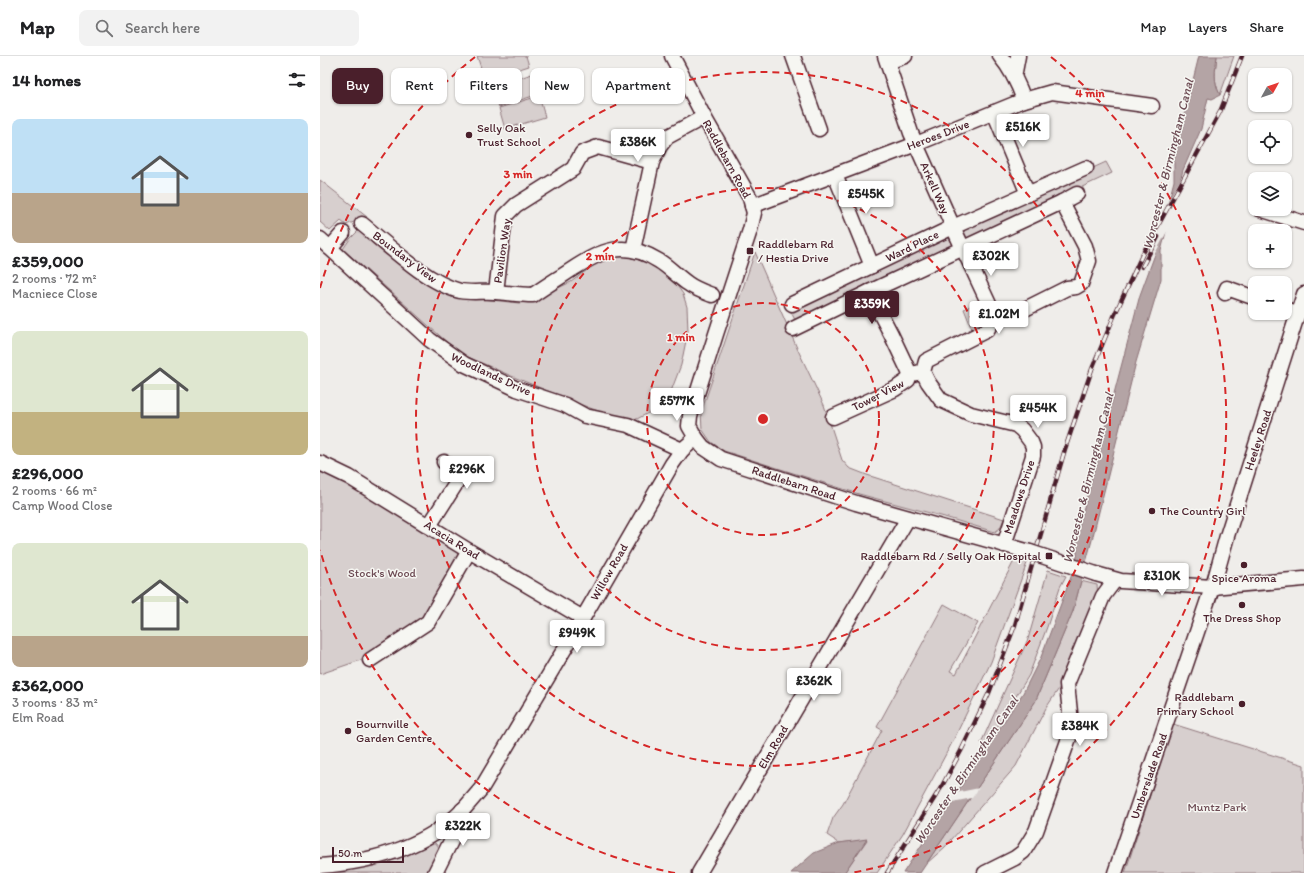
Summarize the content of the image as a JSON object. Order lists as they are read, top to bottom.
{
  "streets": {
    "street": [
      "Heroes Drive",
      "Raddlebarn Road",
      "Arkell Way",
      "Ward Place",
      "Pavilion Way",
      "Boundary View",
      "Woodlands Drive",
      "Tower View",
      "Heeley Road",
      "Meadows Drive",
      "Acacia Road",
      "Willow Road",
      "Elm Road",
      "Umberslade Road"
    ]
  },
  "crossings": [
    ["Heroes Drive", "Raddlebarn Road"],
    ["Heroes Drive", "Arkell Way"],
    ["Heroes Drive", "Ward Place"],
    ["Raddlebarn Road", "Heeley Road"],
    ["Raddlebarn Road", "Meadows Drive"],
    ["Raddlebarn Road", "Willow Road"],
    ["Raddlebarn Road", "Elm Road"],
    ["Raddlebarn Road", "Umberslade Road"],
    ["Arkell Way", "Ward Place"],
    ["Arkell Way", "Tower View"],
    ["Pavilion Way", "Boundary View"],
    ["Woodlands Drive", "Willow Road"],
    ["Tower View", "Meadows Drive"],
    ["Heeley Road", "Umberslade Road"],
    ["Acacia Road", "Willow Road"]
  ],
  "water": ["Worcester & Birmingham Canal"],
  "parks": ["Stock's Wood", "Muntz Park"],
  "places": {
    "other": [
      "Selly Oak Trust School",
      "The Country Girl",
      "Spice Aroma",
      "The Dress Shop",
      "Raddlebarn Primary School",
      "Bournville Garden Centre"
    ],
    "transit": ["Raddlebarn Rd / Hestia Drive", "Raddlebarn Rd / Selly Oak Hospital"]
  },
  "scale_bar": "50 m",
  "north": "top right",
  "page": {
    "header": "Map",
    "search": "Search here",
    "nav": ["Map", "Layers", "Share"],
    "heading": "14 homes",
    "map_buttons": ["+", "−"],
    "chip": [
      "Buy",
      "Rent",
      "Filters",
      "New",
      "Apartment"
    ],
    "list": [
      {
        "name": "£359,000",
        "note": "2 rooms · 72 m² · Macniece Close"
      },
      {
        "name": "£296,000",
        "note": "2 rooms · 66 m² · Camp Wood Close"
      },
      {
        "name": "£362,000",
        "note": "3 rooms · 83 m² · Elm Road"
      }
    ],
    "price": [
      "£516K",
      "£386K",
      "£545K",
      "£302K",
      "£359K",
      "£1.02M",
      "£577K",
      "£454K",
      "£296K",
      "£310K",
      "£949K",
      "£362K",
      "£384K",
      "£322K"
    ],
    "scale": "50 m"
  },
  "rings": [
    "4 min",
    "3 min",
    "2 min",
    "1 min"
  ]
}
